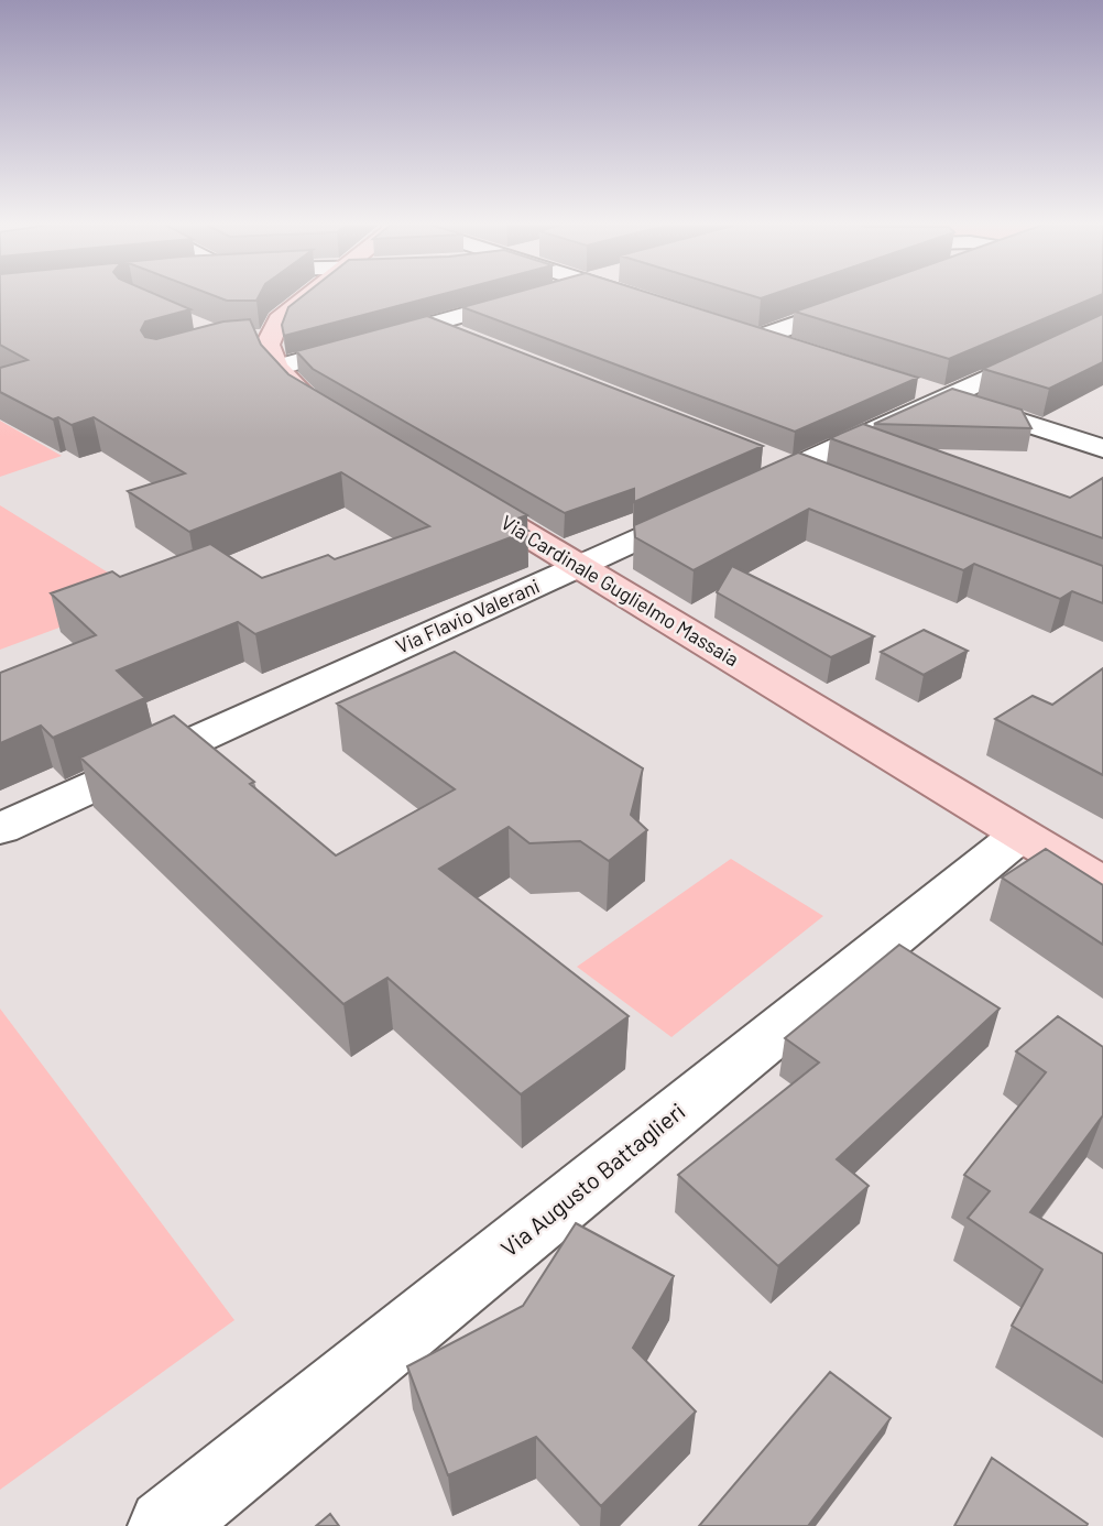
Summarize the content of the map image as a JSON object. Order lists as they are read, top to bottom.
{
  "streets": {
    "main road": ["Via Cardinale Guglielmo Massaia"],
    "street": ["Via Flavio Valerani", "Via Augusto Battaglieri"]
  },
  "crossings": [
    ["Via Cardinale Guglielmo Massaia", "Via Flavio Valerani"],
    ["Via Cardinale Guglielmo Massaia", "Via Augusto Battaglieri"]
  ]
}
